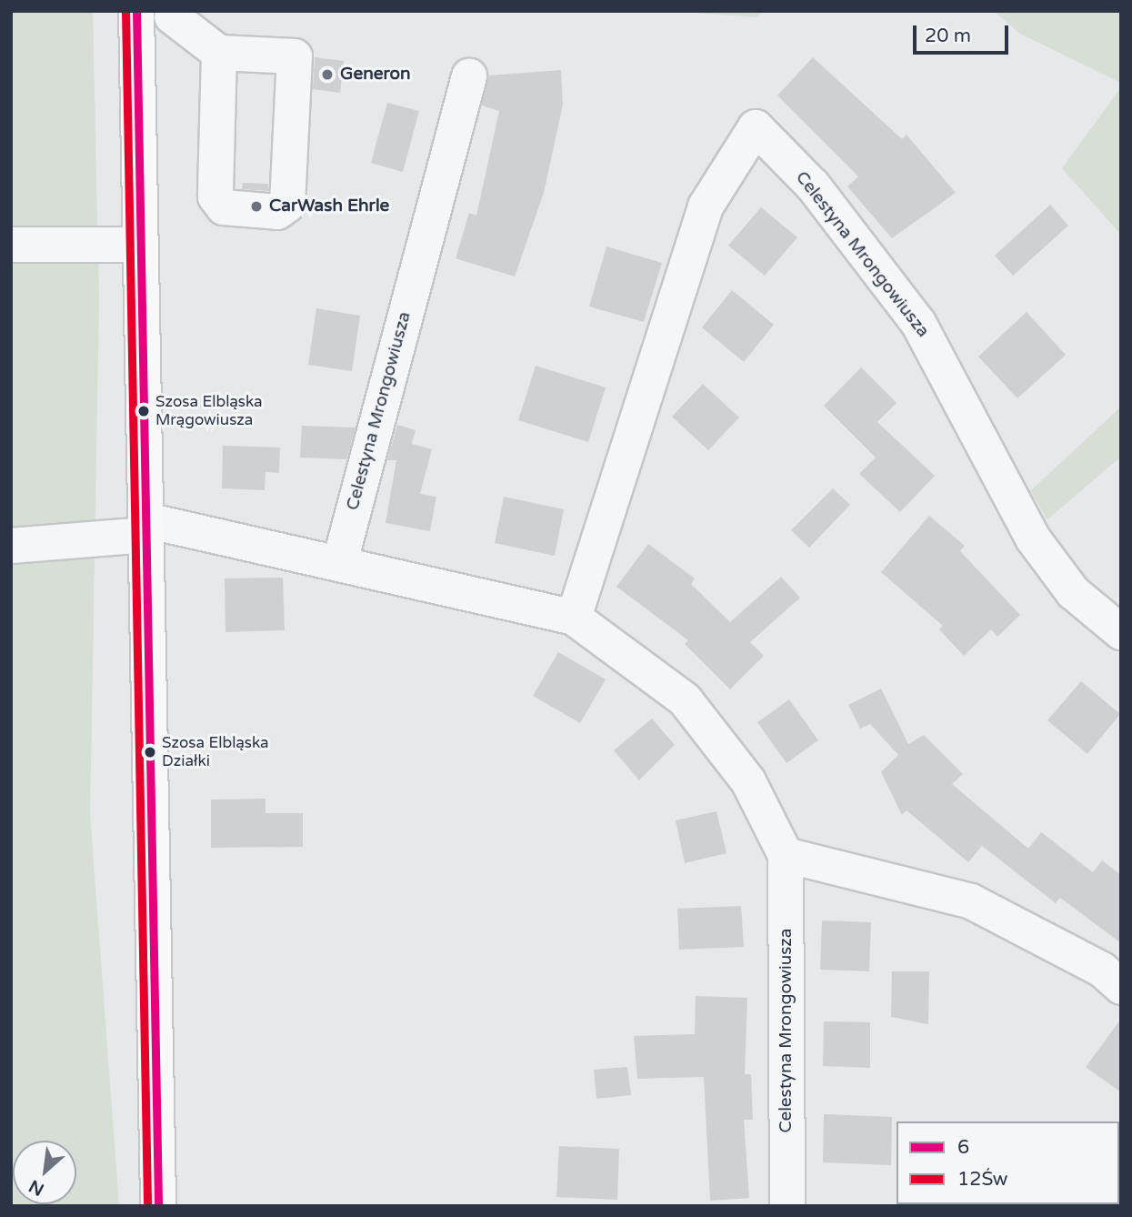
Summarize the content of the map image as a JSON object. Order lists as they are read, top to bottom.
{
  "streets": {
    "street": ["Celestyna Mrongowiusza"]
  },
  "places": [
    "Generon",
    "CarWash Ehrle",
    "Szosa Elbląska Mrągowiusza",
    "Szosa Elbląska Działki"
  ],
  "lines": ["transit line 6", "transit line 12Św"],
  "legend": ["6", "12Św"],
  "scale_bar": "20 m",
  "north": "bottom left"
}
